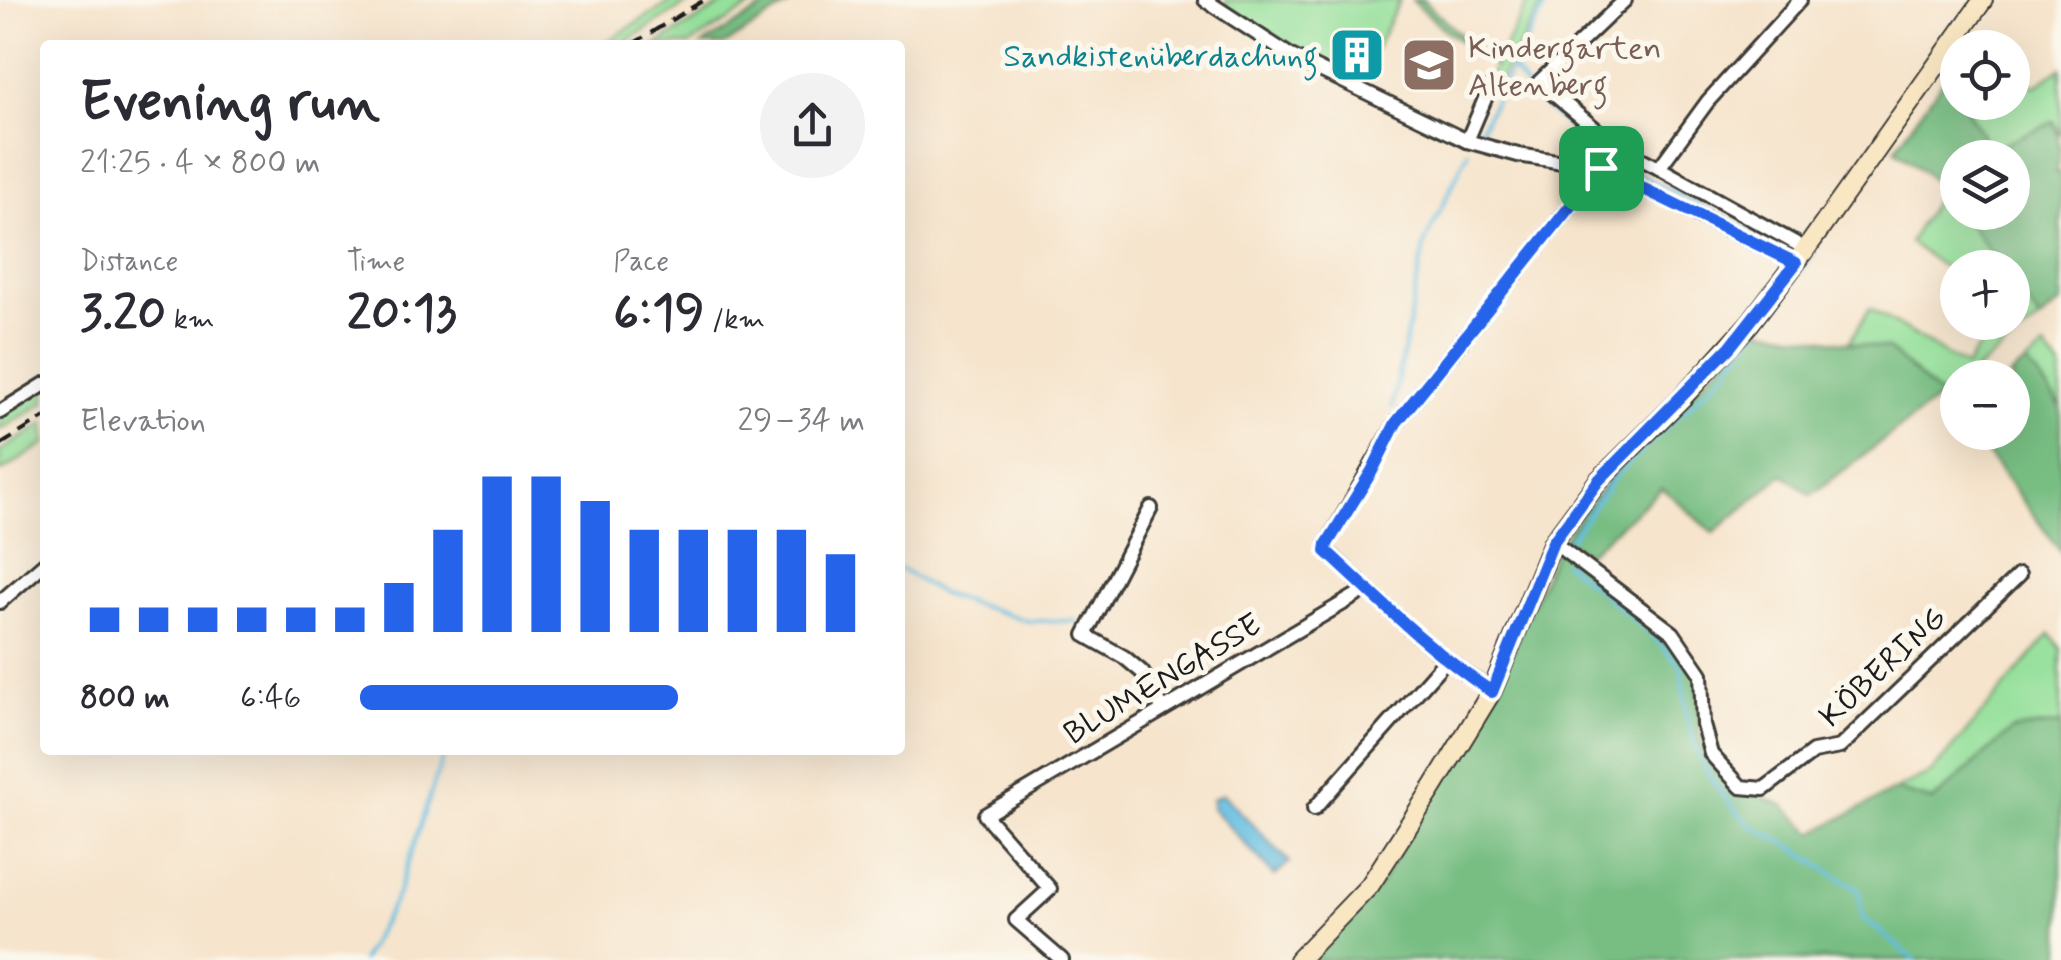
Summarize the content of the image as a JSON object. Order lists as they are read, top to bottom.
{
  "streets": {
    "street": ["KÖBERING", "BLUMENGASSE"]
  },
  "places": {
    "building": ["Sandkistenüberdachung"],
    "school or university": ["Kindergarten Altenberg"]
  },
  "page": {
    "map_buttons": ["+", "−"],
    "heading": ["Evening run", "21:25 · 4 × 800 m"],
    "stats": [
      ["Distance", "3.20 km"],
      ["Time", "20:13"],
      ["Pace", "6:19 /km"]
    ],
    "chart": ["Elevation", "29–34 m"],
    "list": [
      {
        "name": "800 m",
        "note": "6:46"
      }
    ]
  }
}
